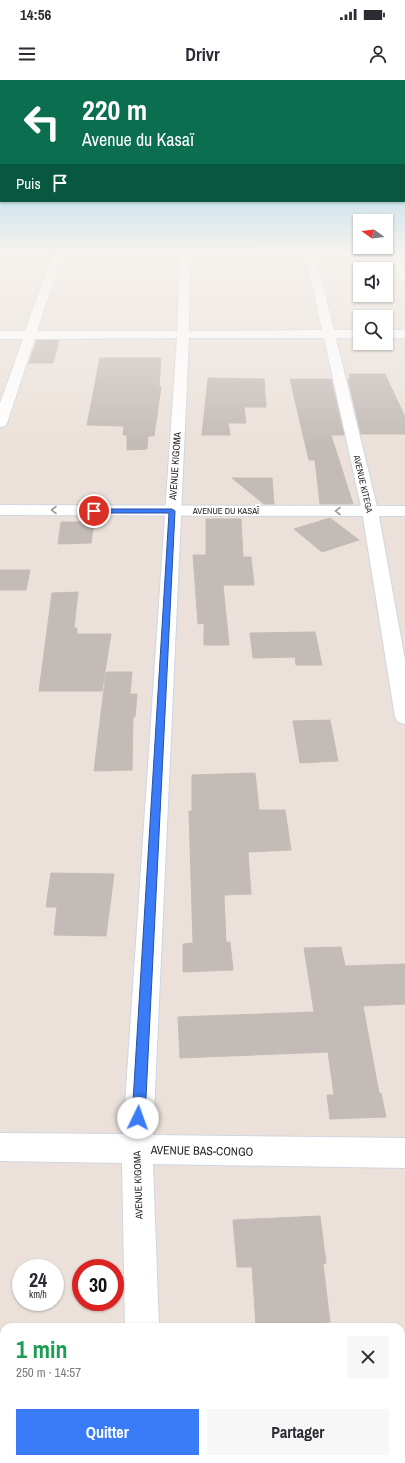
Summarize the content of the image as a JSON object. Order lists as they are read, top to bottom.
{
  "streets": {
    "street": [
      "AVENUE KIGOMA",
      "AVENUE KITEGA",
      "AVENUE DU KASAÏ",
      "AVENUE BAS-CONGO"
    ]
  },
  "crossings": [
    ["AVENUE KIGOMA", "AVENUE DU KASAÏ"],
    ["AVENUE KIGOMA", "AVENUE BAS-CONGO"],
    ["AVENUE KITEGA", "AVENUE DU KASAÏ"]
  ],
  "north": "left",
  "page": {
    "status": "14:56",
    "header": "Drivr",
    "turn": ["220 m", "Avenue du Kasaï"],
    "then": "Puis",
    "speed": "24 km/h",
    "limit": "30",
    "heading": ["1 min", "250 m · 14:57"],
    "buttons": ["Quitter", "Partager"]
  }
}
